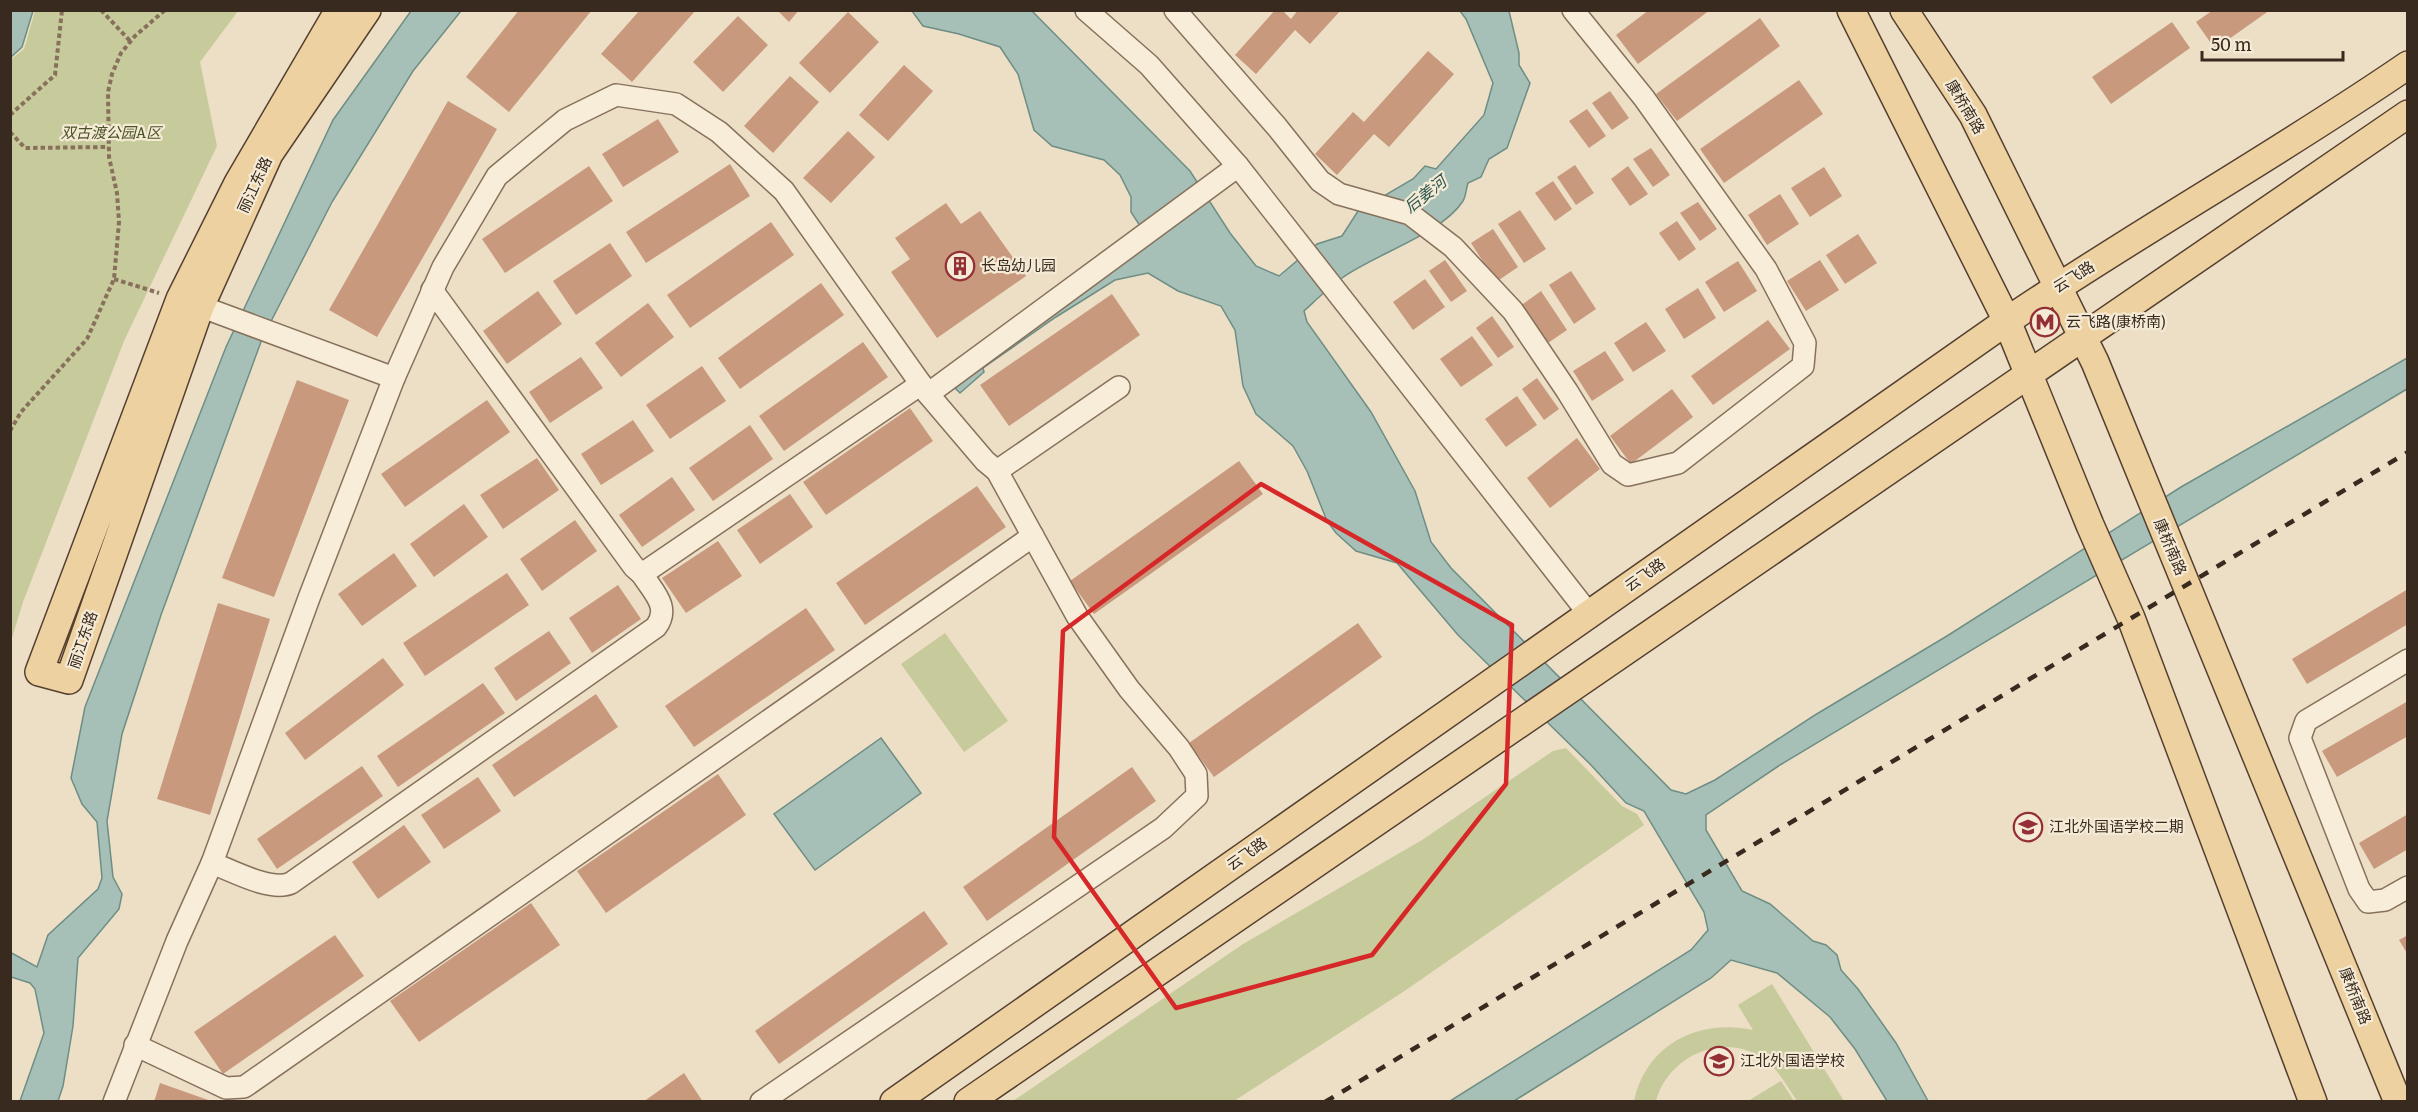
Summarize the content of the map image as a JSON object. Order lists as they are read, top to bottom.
{
  "streets": {
    "main road": ["康桥南路", "丽江东路", "云飞路"]
  },
  "crossings": [
    ["康桥南路", "云飞路"]
  ],
  "water": ["后姜河"],
  "parks": ["双古渡公园A区"],
  "places": {
    "building": ["长岛幼儿园"],
    "metro station": ["云飞路(康桥南)"],
    "school or university": ["江北外国语学校二期", "江北外国语学校"]
  },
  "scale_bar": "50 m"
}
